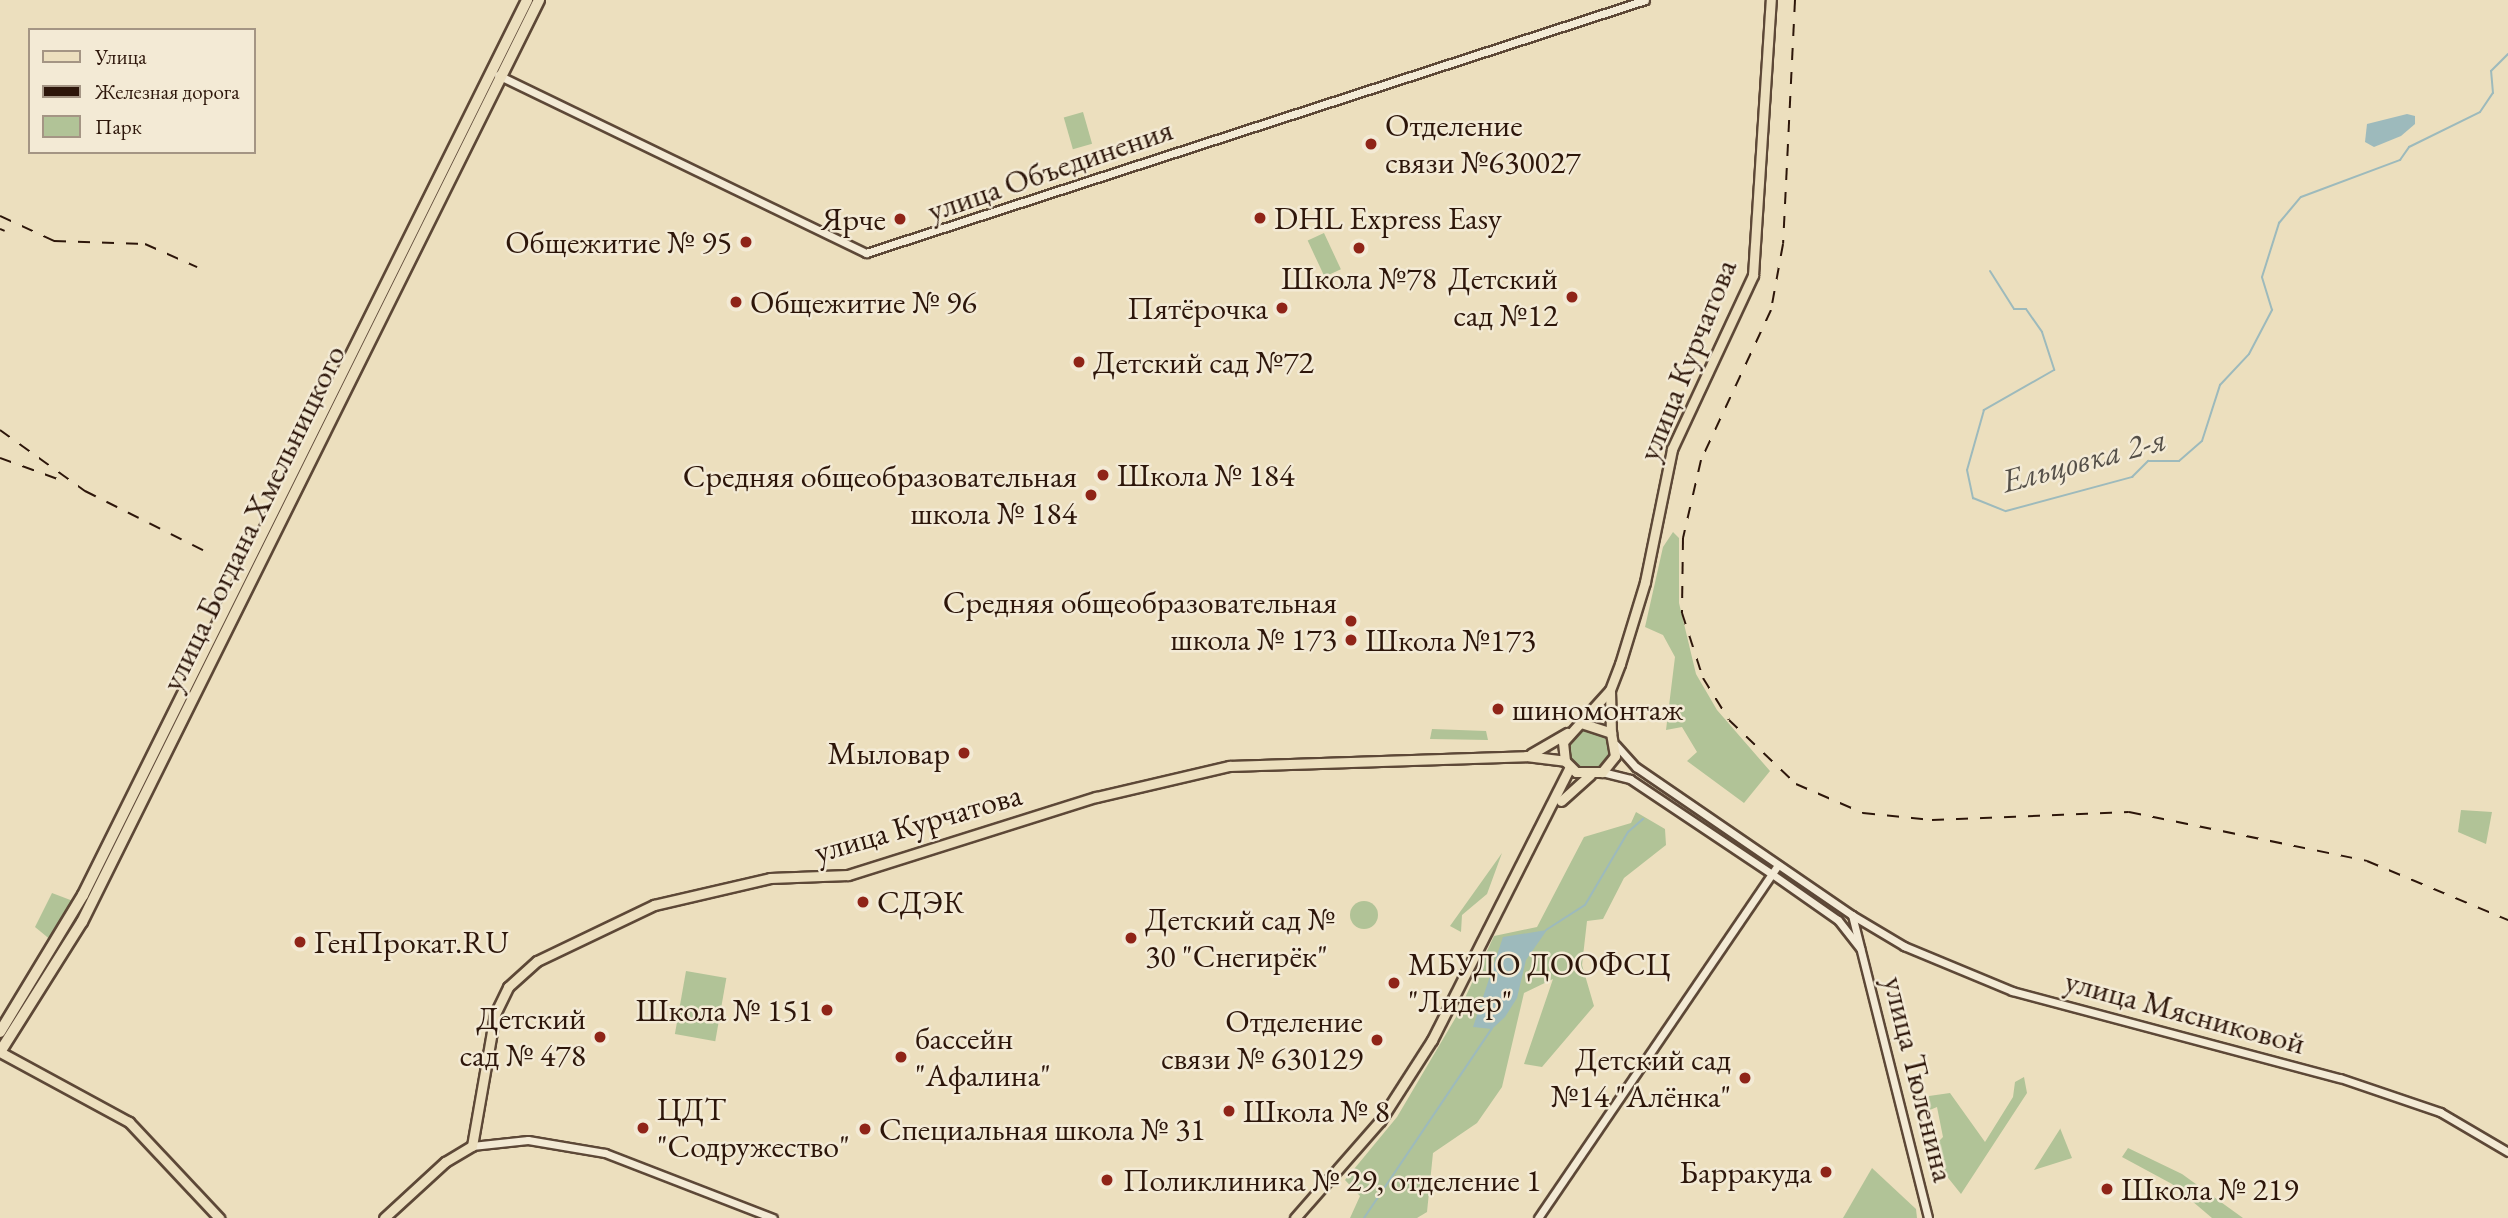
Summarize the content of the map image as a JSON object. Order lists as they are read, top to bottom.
{
  "streets": {
    "highway": ["улица Богдана Хмельницкого"],
    "main road": ["улица Курчатова"],
    "street": ["улица Объединения", "улица Мясниковой", "улица Тюленина"]
  },
  "crossings": [
    ["улица Объединения", "улица Богдана Хмельницкого"],
    ["улица Курчатова", "улица Мясниковой"]
  ],
  "water": ["Ельцовка 2-я"],
  "places": [
    "Отделение связи №630027",
    "DHL Express Easy",
    "Ярче",
    "Общежитие № 95",
    "Школа №78",
    "Детский сад №12",
    "Общежитие № 96",
    "Пятёрочка",
    "Детский сад №72",
    "Школа № 184",
    "Средняя общеобразовательная школа № 184",
    "Средняя общеобразовательная школа № 173",
    "Школа №173",
    "шиномонтаж",
    "Мыловар",
    "СДЭК",
    "Детский сад № 30 \"Снегирёк\"",
    "ГенПрокат.RU",
    "МБУДО ДООФСЦ \"Лидер\"",
    "Школа № 151",
    "Детский сад № 478",
    "Отделение связи № 630129",
    "бассейн \"Афалина\"",
    "Детский сад №14 \"Алёнка\"",
    "Школа № 8",
    "ЦДТ \"Содружество\"",
    "Специальная школа № 31",
    "Барракуда",
    "Поликлиника № 29, отделение 1",
    "Школа № 219"
  ],
  "legend": ["Улица", "Железная дорога", "Парк"]
}
